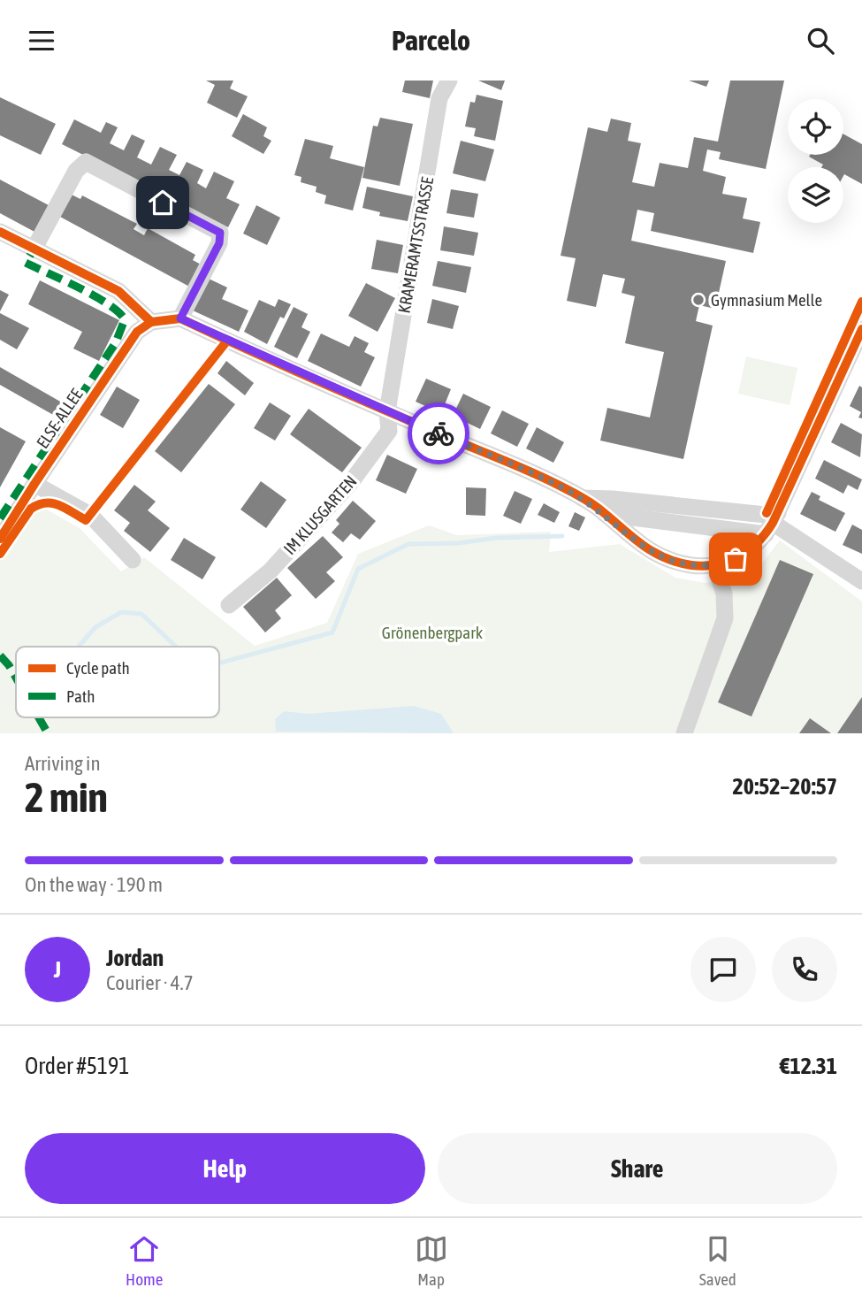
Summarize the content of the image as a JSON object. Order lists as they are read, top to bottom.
{
  "streets": {
    "street": ["KRAMERAMTSSTRASSE", "ELSE-ALLEE", "IM KLUSGARTEN"]
  },
  "crossings": [
    ["KRAMERAMTSSTRASSE", "IM KLUSGARTEN"]
  ],
  "parks": ["Grönenbergpark"],
  "places": ["Gymnasium Melle"],
  "legend": ["Cycle path", "Path"],
  "page": {
    "header": "Parcelo",
    "heading": ["2 min", "Arriving in", "20:52–20:57"],
    "panel": [
      "Jordan",
      "Courier · 4.7",
      "Order #5191",
      "€12.31"
    ],
    "bar": "On the way · 190 m",
    "round": "J",
    "buttons": ["Help", "Share"],
    "tabs": ["Home", "Map", "Saved"]
  }
}
